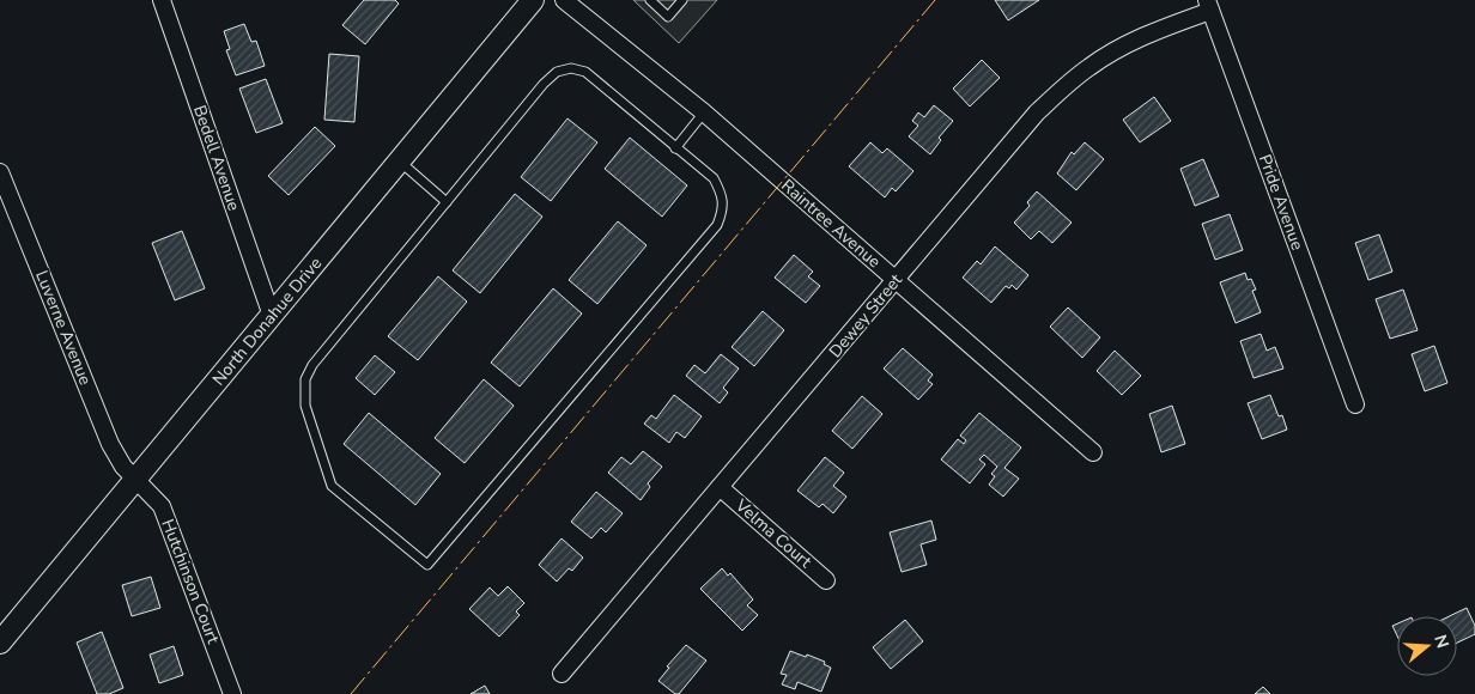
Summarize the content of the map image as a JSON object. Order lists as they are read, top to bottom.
{
  "streets": {
    "street": [
      "Bedell Avenue",
      "Pride Avenue",
      "Raintree Avenue",
      "Dewey Street",
      "North Donahue Drive",
      "Luverne Avenue",
      "Velma Court",
      "Hutchinson Court"
    ]
  },
  "crossings": [
    ["Bedell Avenue", "North Donahue Drive"],
    ["Pride Avenue", "Dewey Street"],
    ["Raintree Avenue", "Dewey Street"],
    ["Dewey Street", "Velma Court"],
    ["North Donahue Drive", "Luverne Avenue"],
    ["North Donahue Drive", "Hutchinson Court"],
    ["Luverne Avenue", "Hutchinson Court"]
  ],
  "north": "right"
}
